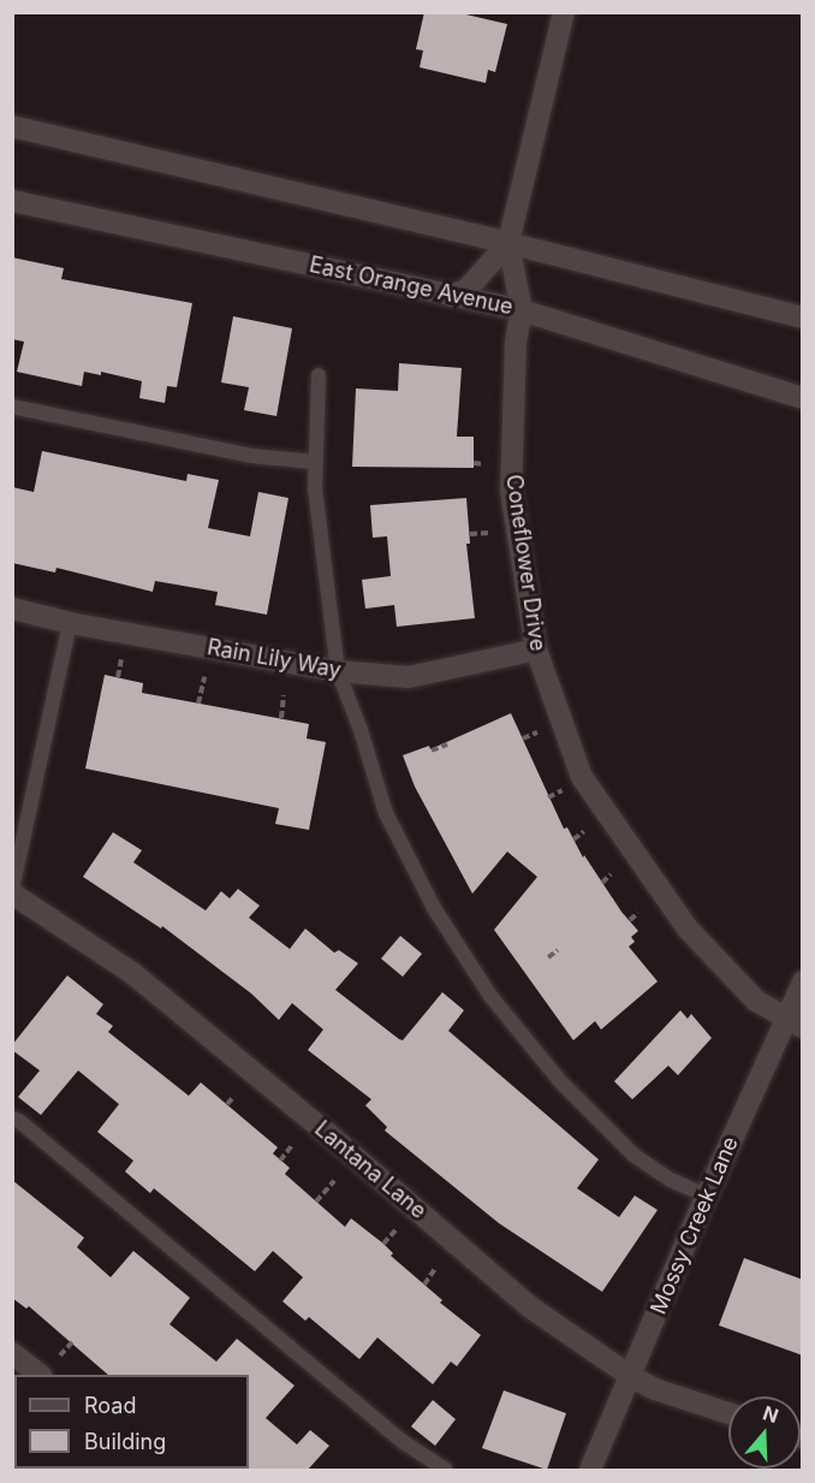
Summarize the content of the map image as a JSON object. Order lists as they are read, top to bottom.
{
  "streets": {
    "street": [
      "East Orange Avenue",
      "Coneflower Drive",
      "Rain Lily Way",
      "Lantana Lane",
      "Mossy Creek Lane"
    ]
  },
  "crossings": [
    ["East Orange Avenue", "Coneflower Drive"],
    ["Coneflower Drive", "Rain Lily Way"],
    ["Coneflower Drive", "Mossy Creek Lane"],
    ["Lantana Lane", "Mossy Creek Lane"]
  ],
  "legend": ["Road", "Building"],
  "north": "top"
}
